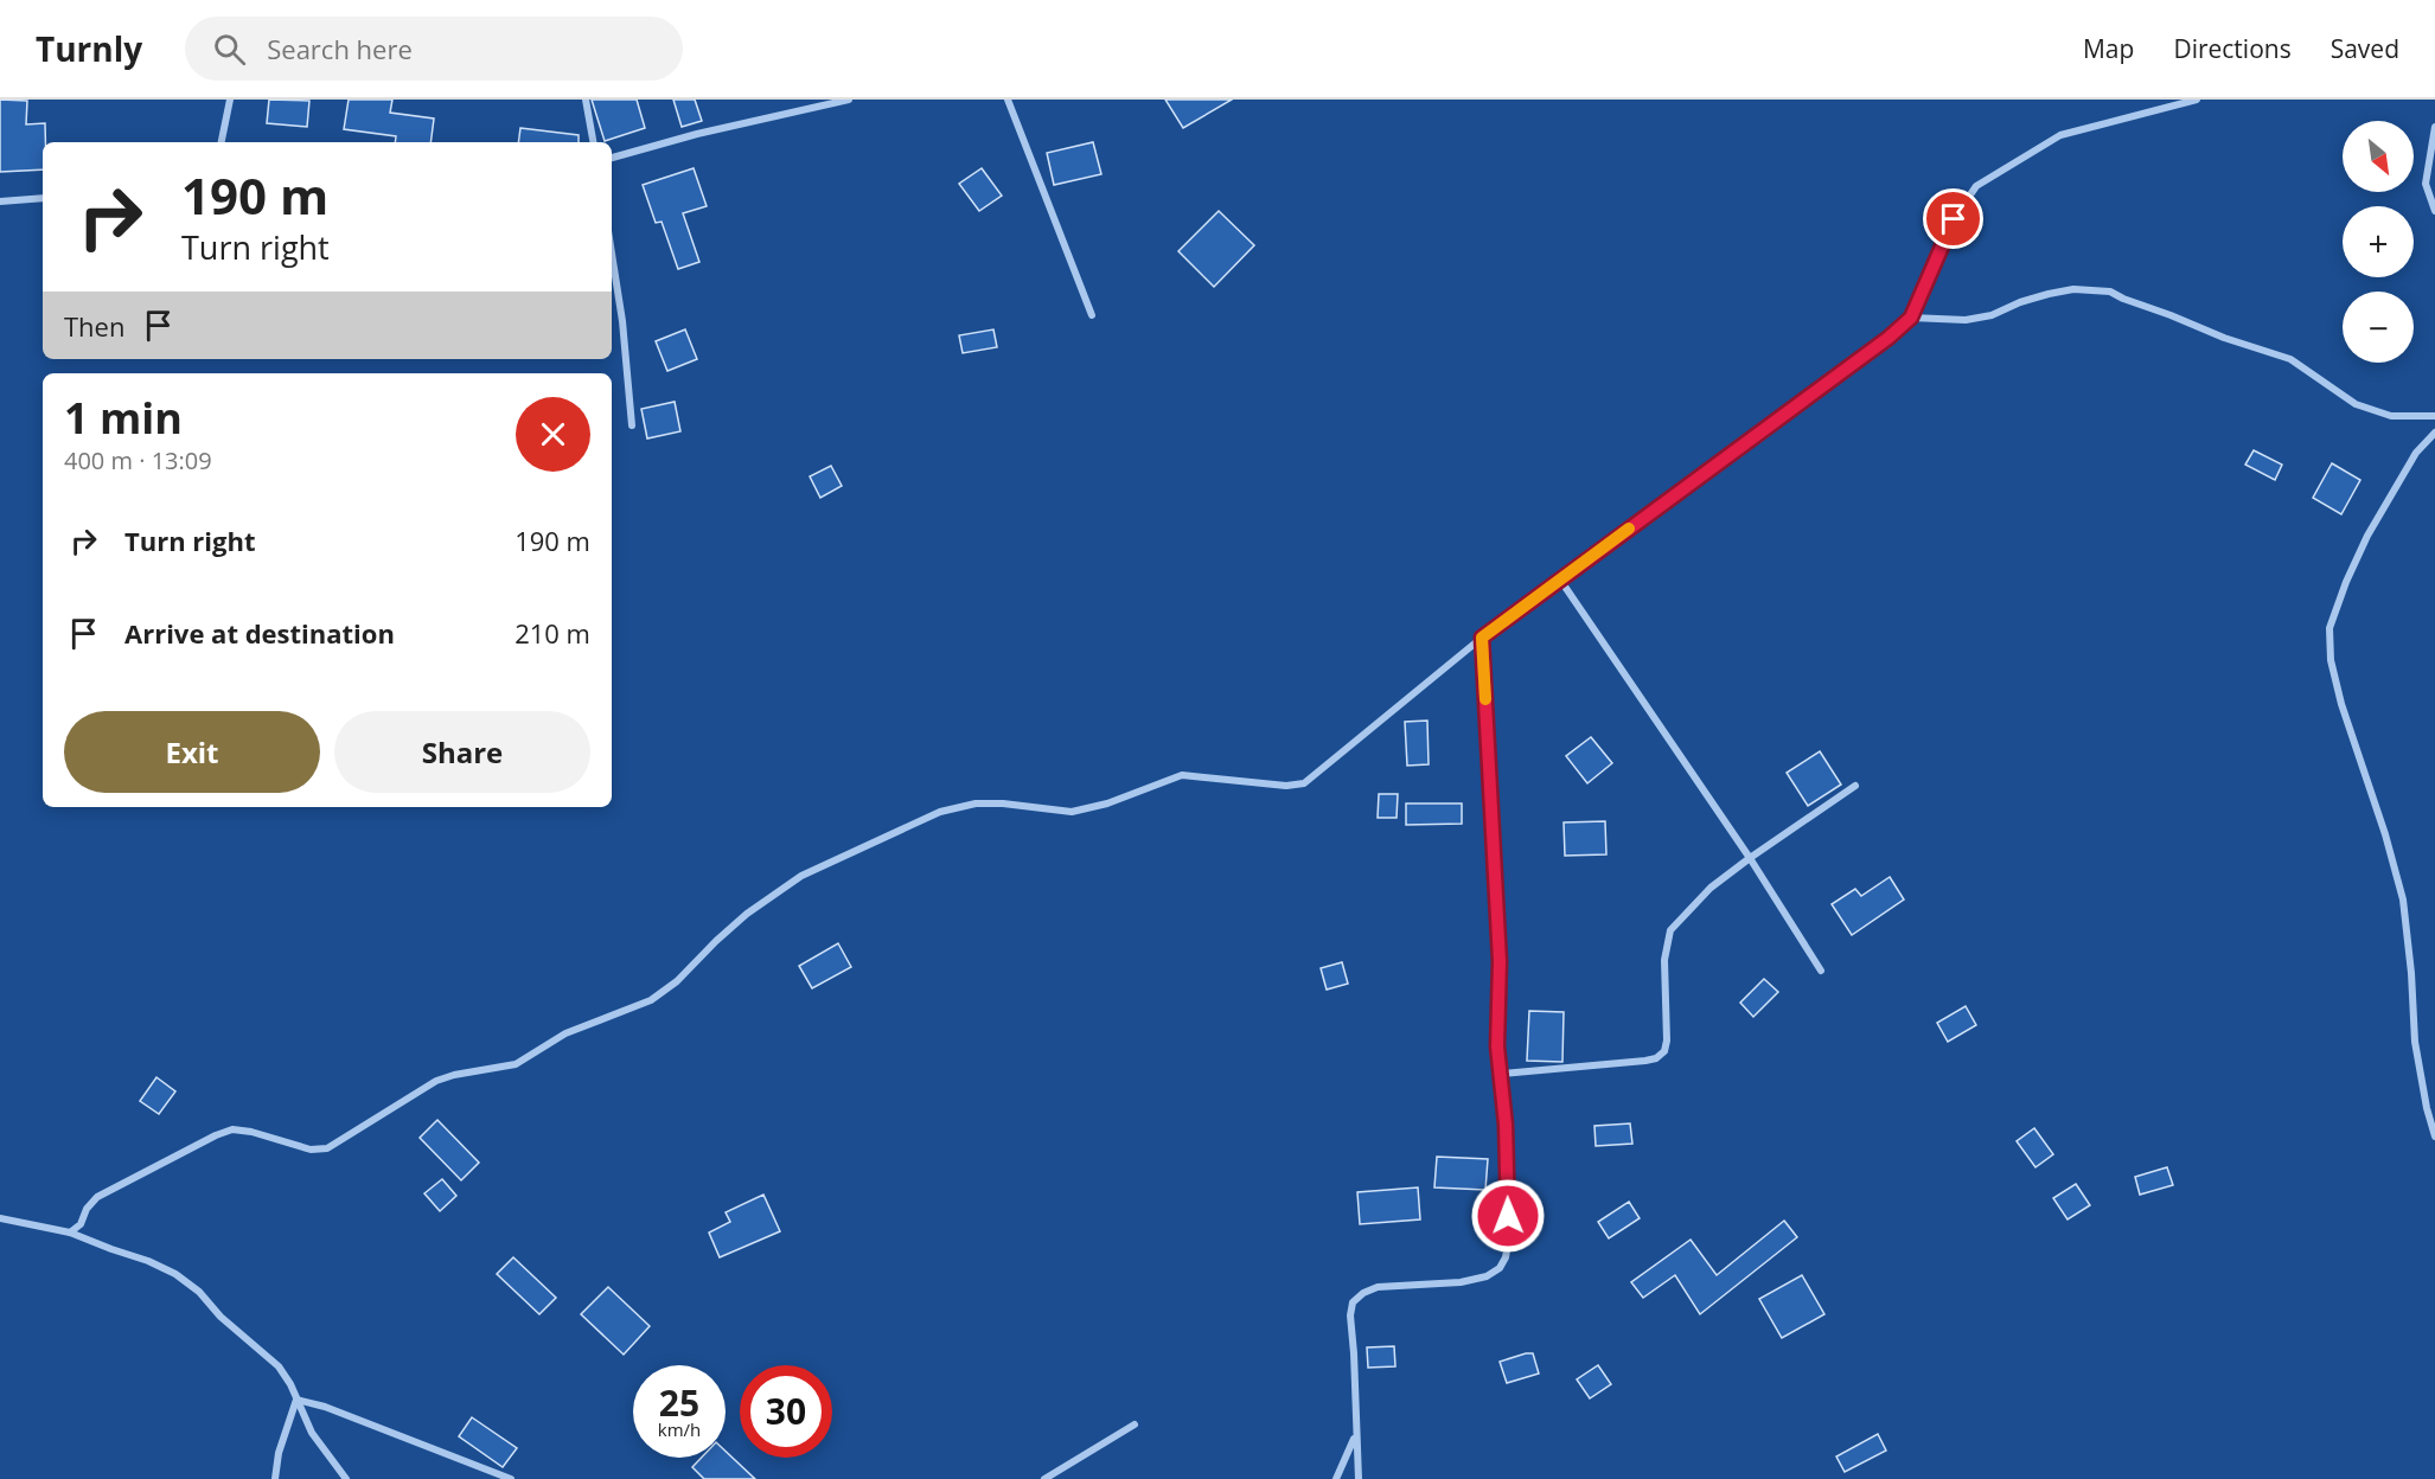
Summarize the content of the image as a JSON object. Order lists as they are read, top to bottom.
{
  "north": "bottom right",
  "page": {
    "header": "Turnly",
    "search": "Search here",
    "nav": ["Map", "Directions", "Saved"],
    "map_buttons": ["+", "−"],
    "turn": ["190 m", "Turn right"],
    "then": "Then",
    "heading": ["1 min", "400 m · 13:09"],
    "list": [
      {
        "name": "Turn right",
        "value": "190 m"
      },
      {
        "name": "Arrive at destination",
        "value": "210 m"
      }
    ],
    "buttons": ["Exit", "Share"],
    "speed": "25 km/h",
    "limit": "30"
  }
}
